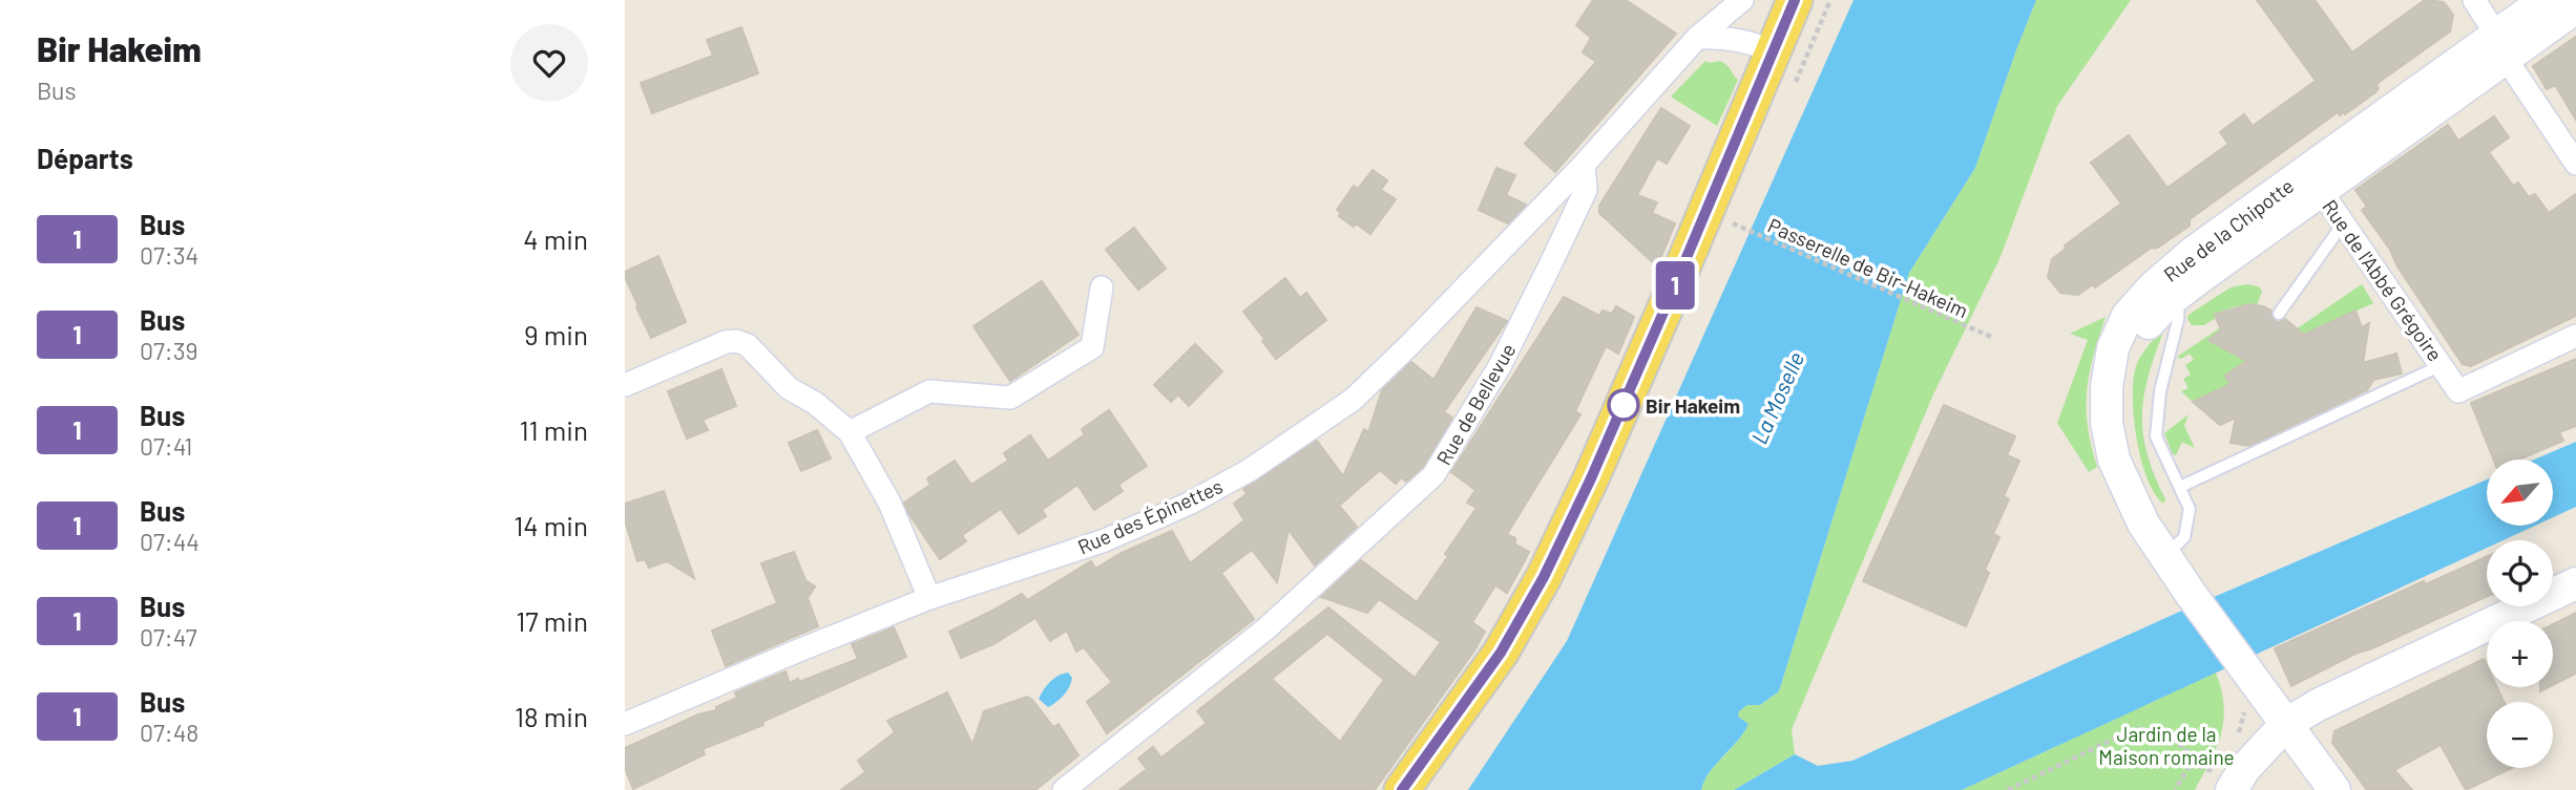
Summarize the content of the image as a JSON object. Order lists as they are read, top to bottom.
{
  "streets": {
    "main road": ["Rue de la Chipotte"],
    "street": ["Rue de l'Abbé Grégoire", "Rue de Bellevue", "Rue des Épinettes"],
    "path": ["Passerelle de Bir-Hakeim"]
  },
  "crossings": [
    ["Rue de la Chipotte", "Rue de l'Abbé Grégoire"],
    ["Rue de Bellevue", "Rue des Épinettes"]
  ],
  "water": ["La Moselle"],
  "parks": ["Jardin de la Maison romaine"],
  "places": ["Bir Hakeim"],
  "lines": ["bus line 1"],
  "north": "bottom left",
  "page": {
    "heading": [
      ["Bir Hakeim", "Bus"],
      "Départs"
    ],
    "on_map": "1",
    "list": [
      {
        "mark": "1",
        "name": "Bus",
        "note": "07:34",
        "value": "4 min"
      },
      {
        "mark": "1",
        "name": "Bus",
        "note": "07:39",
        "value": "9 min"
      },
      {
        "mark": "1",
        "name": "Bus",
        "note": "07:41",
        "value": "11 min"
      },
      {
        "mark": "1",
        "name": "Bus",
        "note": "07:44",
        "value": "14 min"
      },
      {
        "mark": "1",
        "name": "Bus",
        "note": "07:47",
        "value": "17 min"
      },
      {
        "mark": "1",
        "name": "Bus",
        "note": "07:48",
        "value": "18 min"
      }
    ],
    "map_buttons": ["+", "−"]
  }
}
